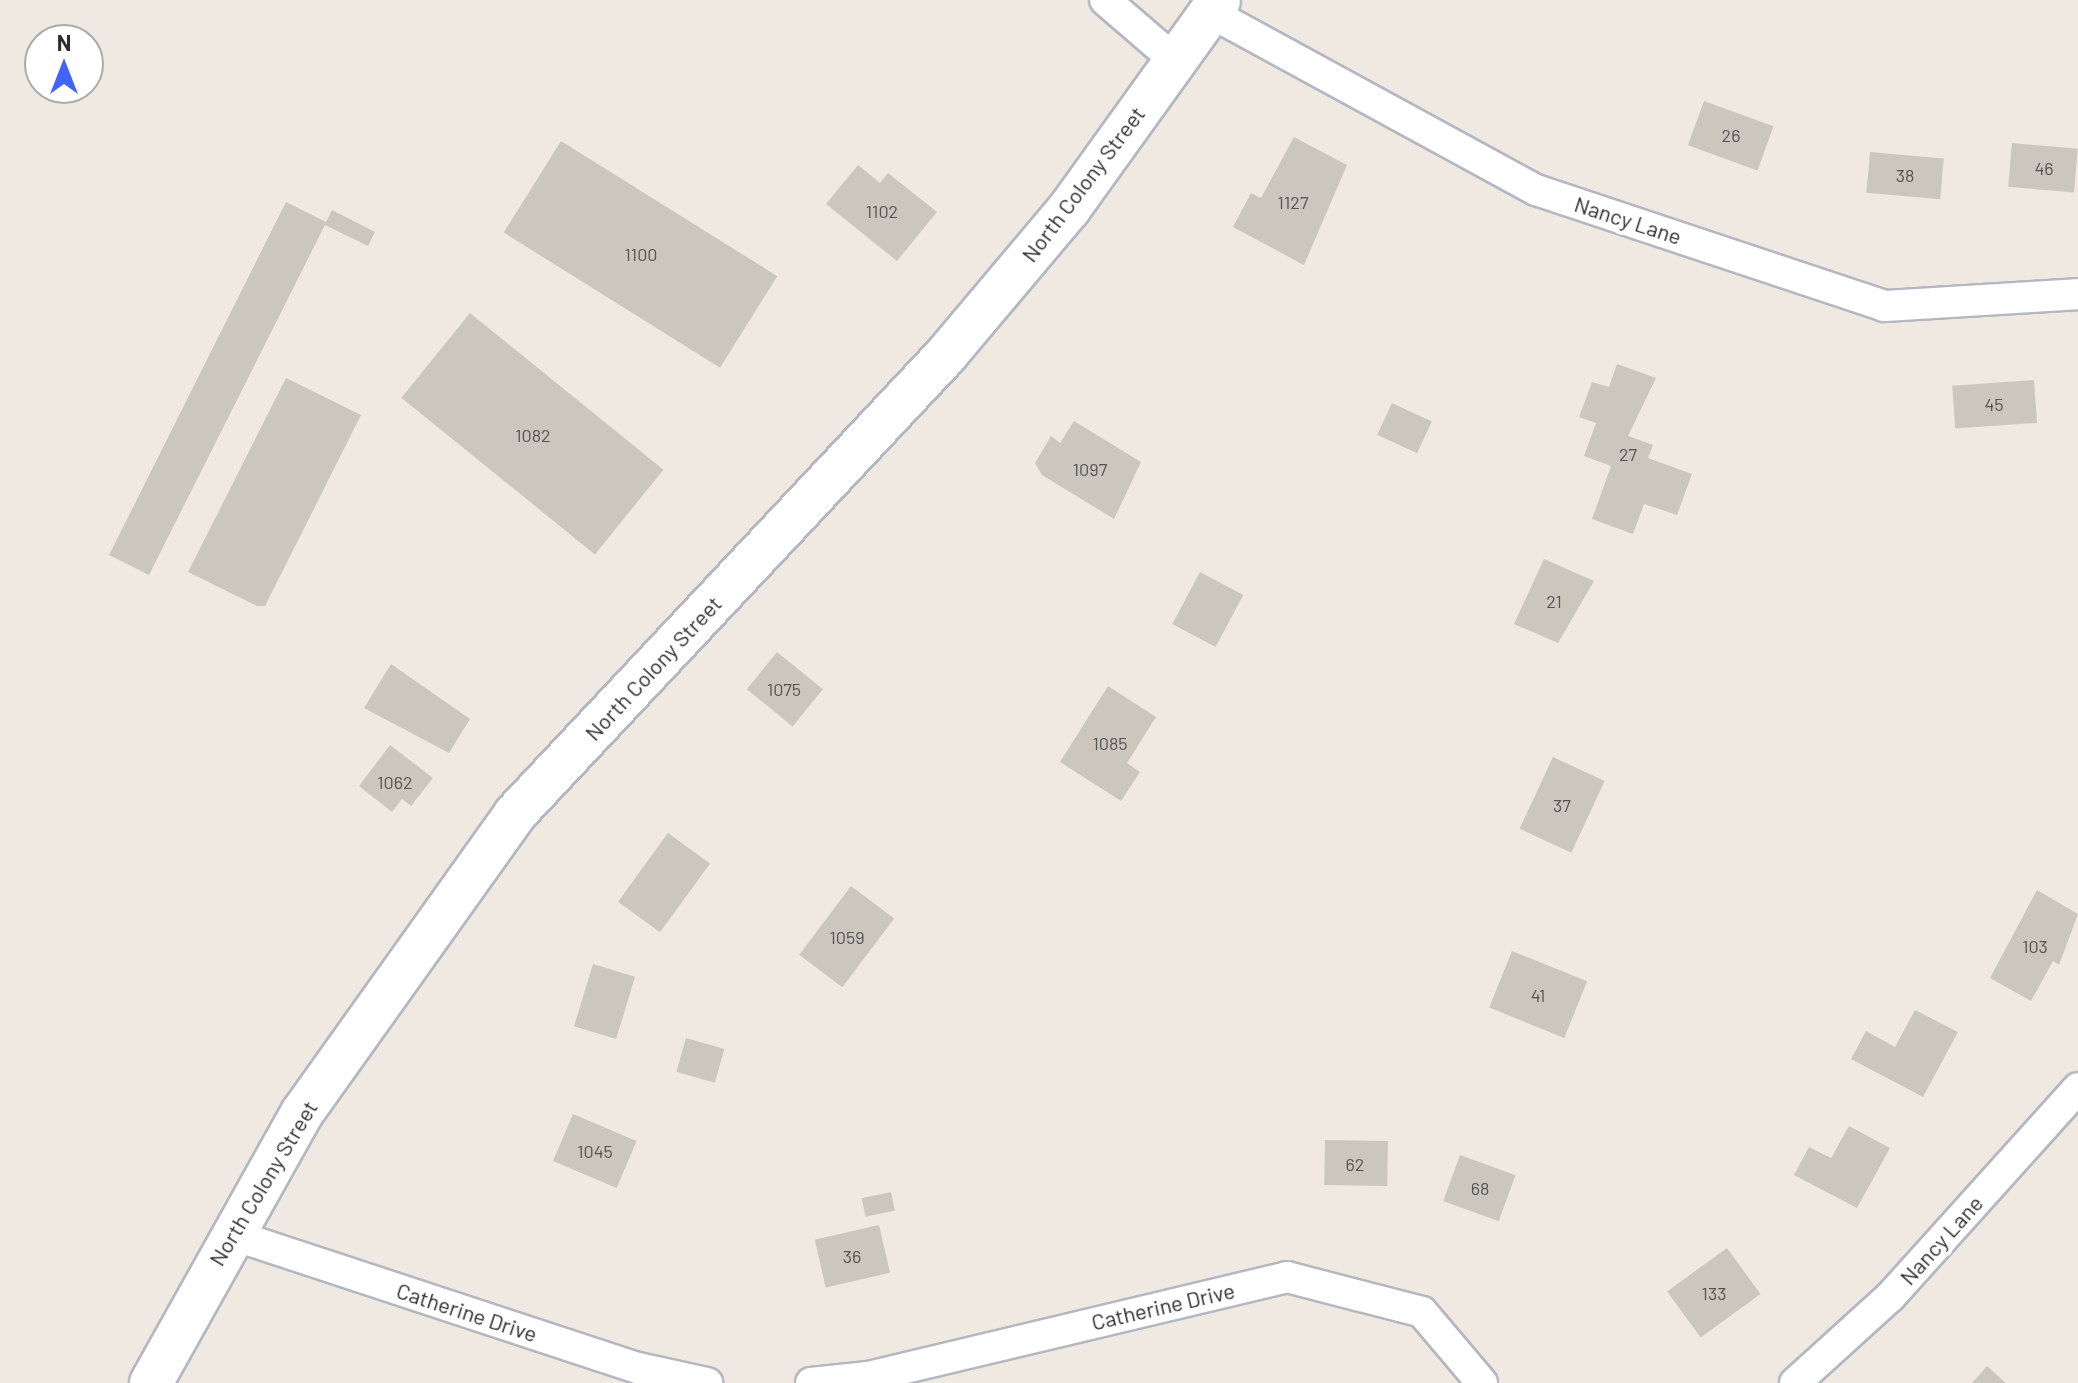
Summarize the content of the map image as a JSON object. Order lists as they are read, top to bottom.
{
  "streets": {
    "main road": ["North Colony Street"],
    "street": ["Nancy Lane", "Catherine Drive"]
  },
  "crossings": [
    ["North Colony Street", "Nancy Lane"],
    ["North Colony Street", "Catherine Drive"]
  ],
  "house_numbers": [
    "26",
    "46",
    "38",
    "1127",
    "1102",
    "1100",
    "45",
    "1082",
    "27",
    "1097",
    "21",
    "1075",
    "1085",
    "1062",
    "37",
    "1059",
    "103",
    "41",
    "1045",
    "62",
    "68",
    "36",
    "133"
  ],
  "north": "top"
}
